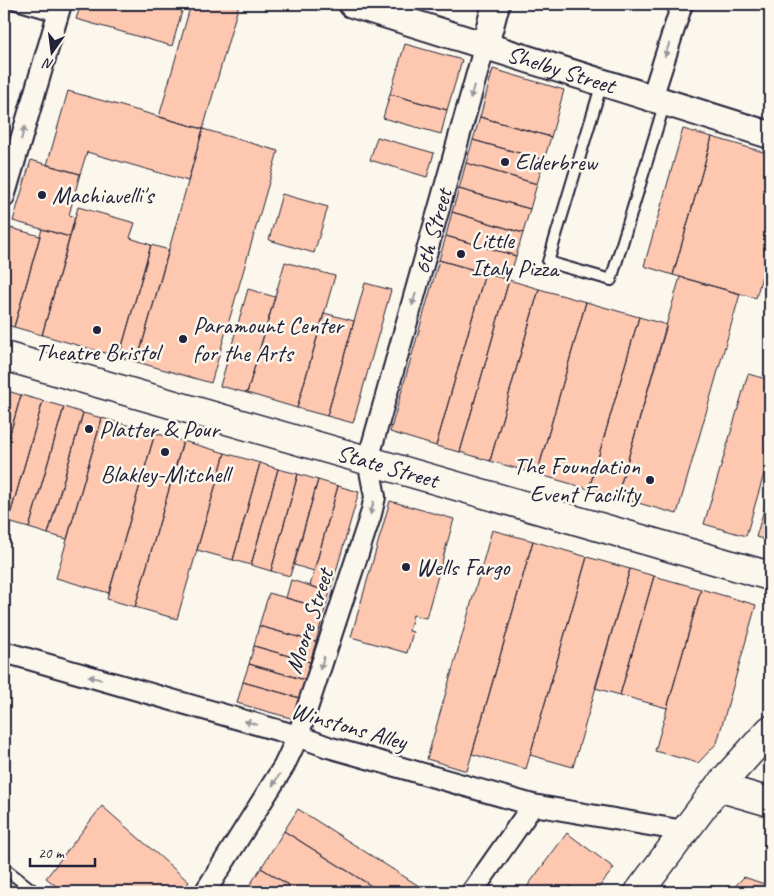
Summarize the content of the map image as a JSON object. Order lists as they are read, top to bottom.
{
  "streets": {
    "main road": ["State Street"],
    "street": [
      "Shelby Street",
      "6th Street",
      "Moore Street",
      "Winstons Alley"
    ]
  },
  "crossings": [
    ["Shelby Street", "6th Street"],
    ["6th Street", "State Street"],
    ["6th Street", "Moore Street"],
    ["State Street", "Moore Street"],
    ["Moore Street", "Winstons Alley"]
  ],
  "one_way": ["6th Street", "Moore Street", "Winstons Alley"],
  "places": [
    "Elderbrew",
    "Machiavelli's",
    "Little Italy Pizza",
    "Theatre Bristol",
    "Paramount Center for the Arts",
    "Platter & Pour",
    "Blakley-Mitchell",
    "The Foundation Event Facility",
    "Wells Fargo"
  ],
  "scale_bar": "20 m",
  "north": "bottom"
}
